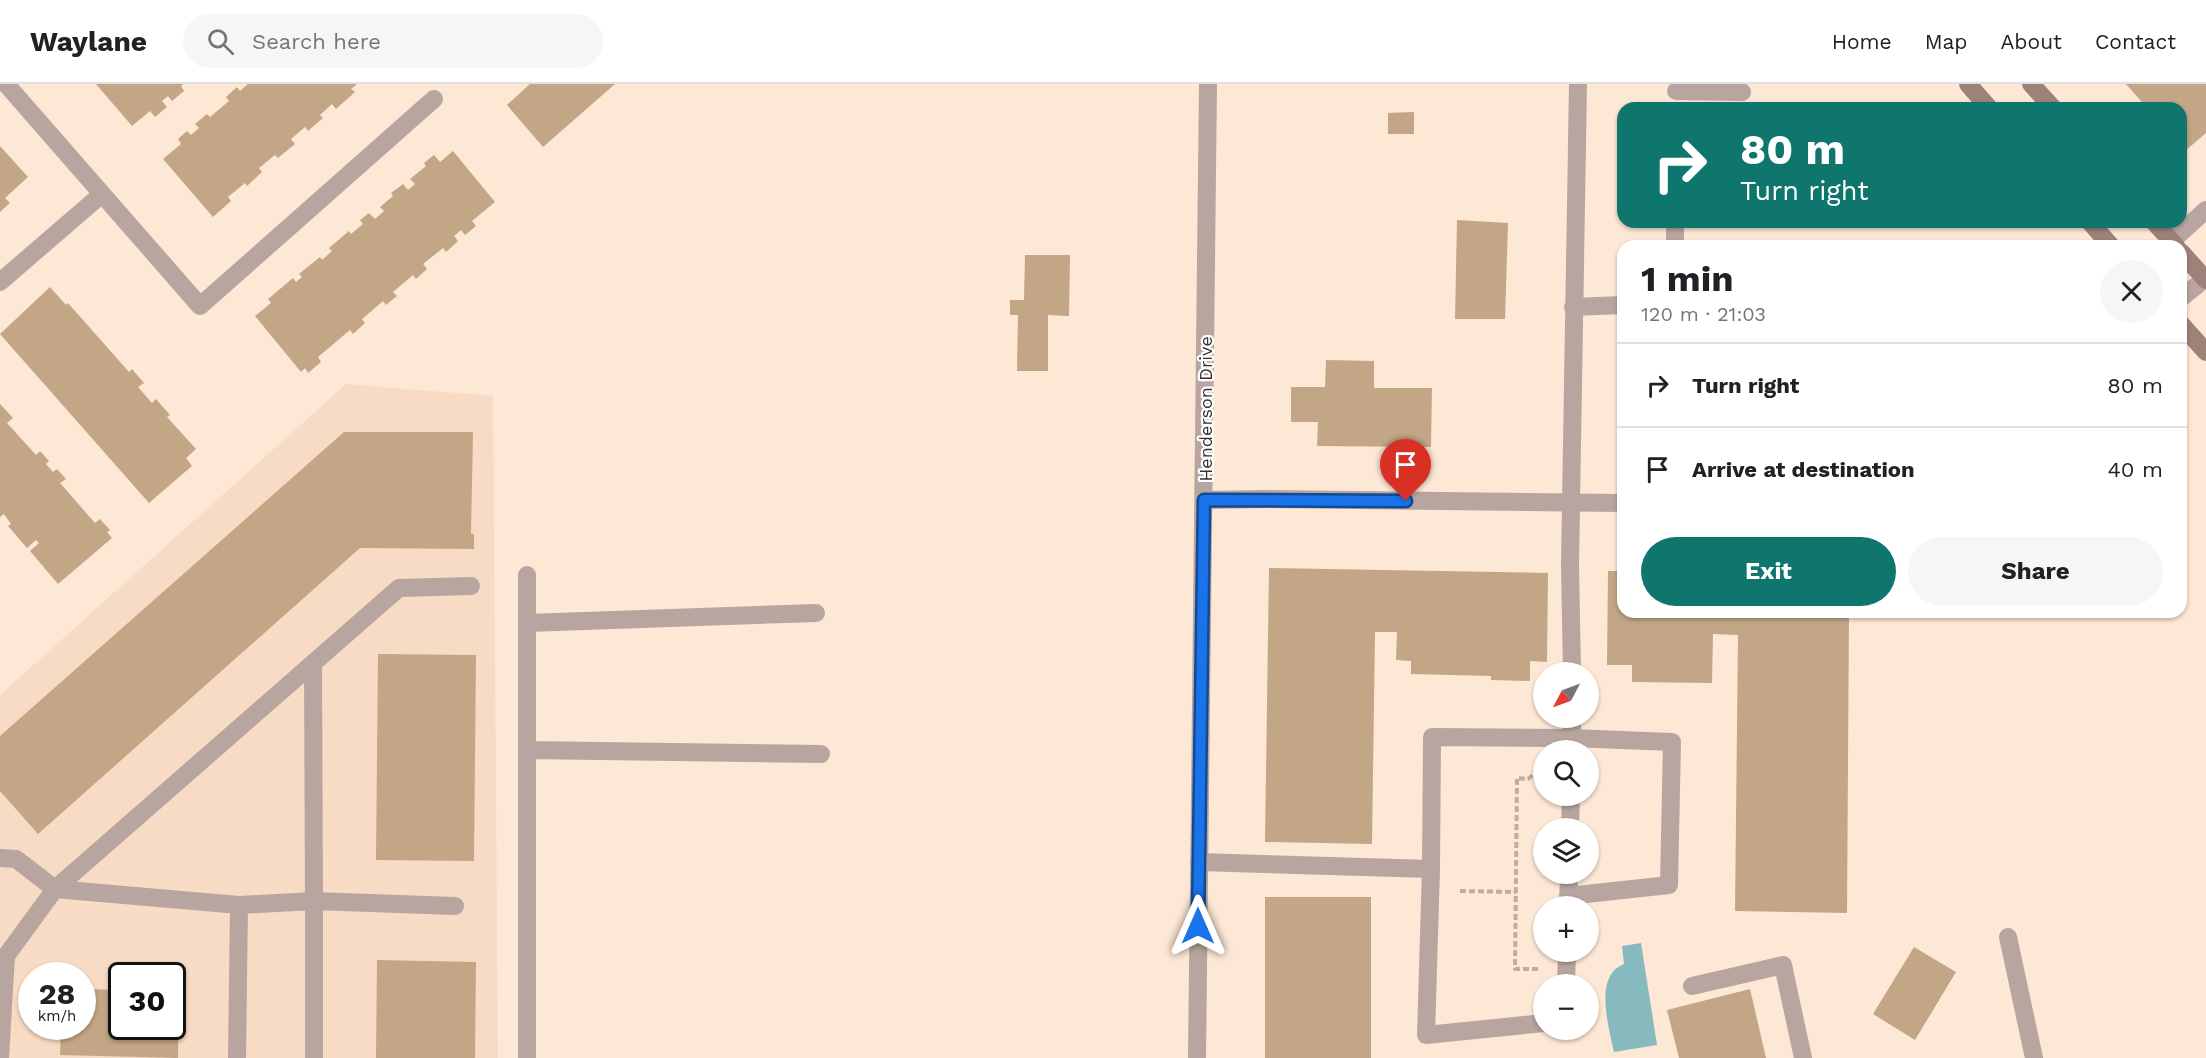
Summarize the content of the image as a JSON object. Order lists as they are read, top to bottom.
{
  "streets": {
    "street": ["Henderson Drive"]
  },
  "north": "bottom left",
  "page": {
    "header": "Waylane",
    "search": "Search here",
    "nav": [
      "Home",
      "Map",
      "About",
      "Contact"
    ],
    "turn": ["80 m", "Turn right"],
    "heading": ["1 min", "120 m · 21:03"],
    "list": [
      {
        "name": "Turn right",
        "value": "80 m"
      },
      {
        "name": "Arrive at destination",
        "value": "40 m"
      }
    ],
    "buttons": ["Exit", "Share"],
    "map_buttons": ["+", "−"],
    "speed": "28 km/h",
    "limit": "30"
  }
}
